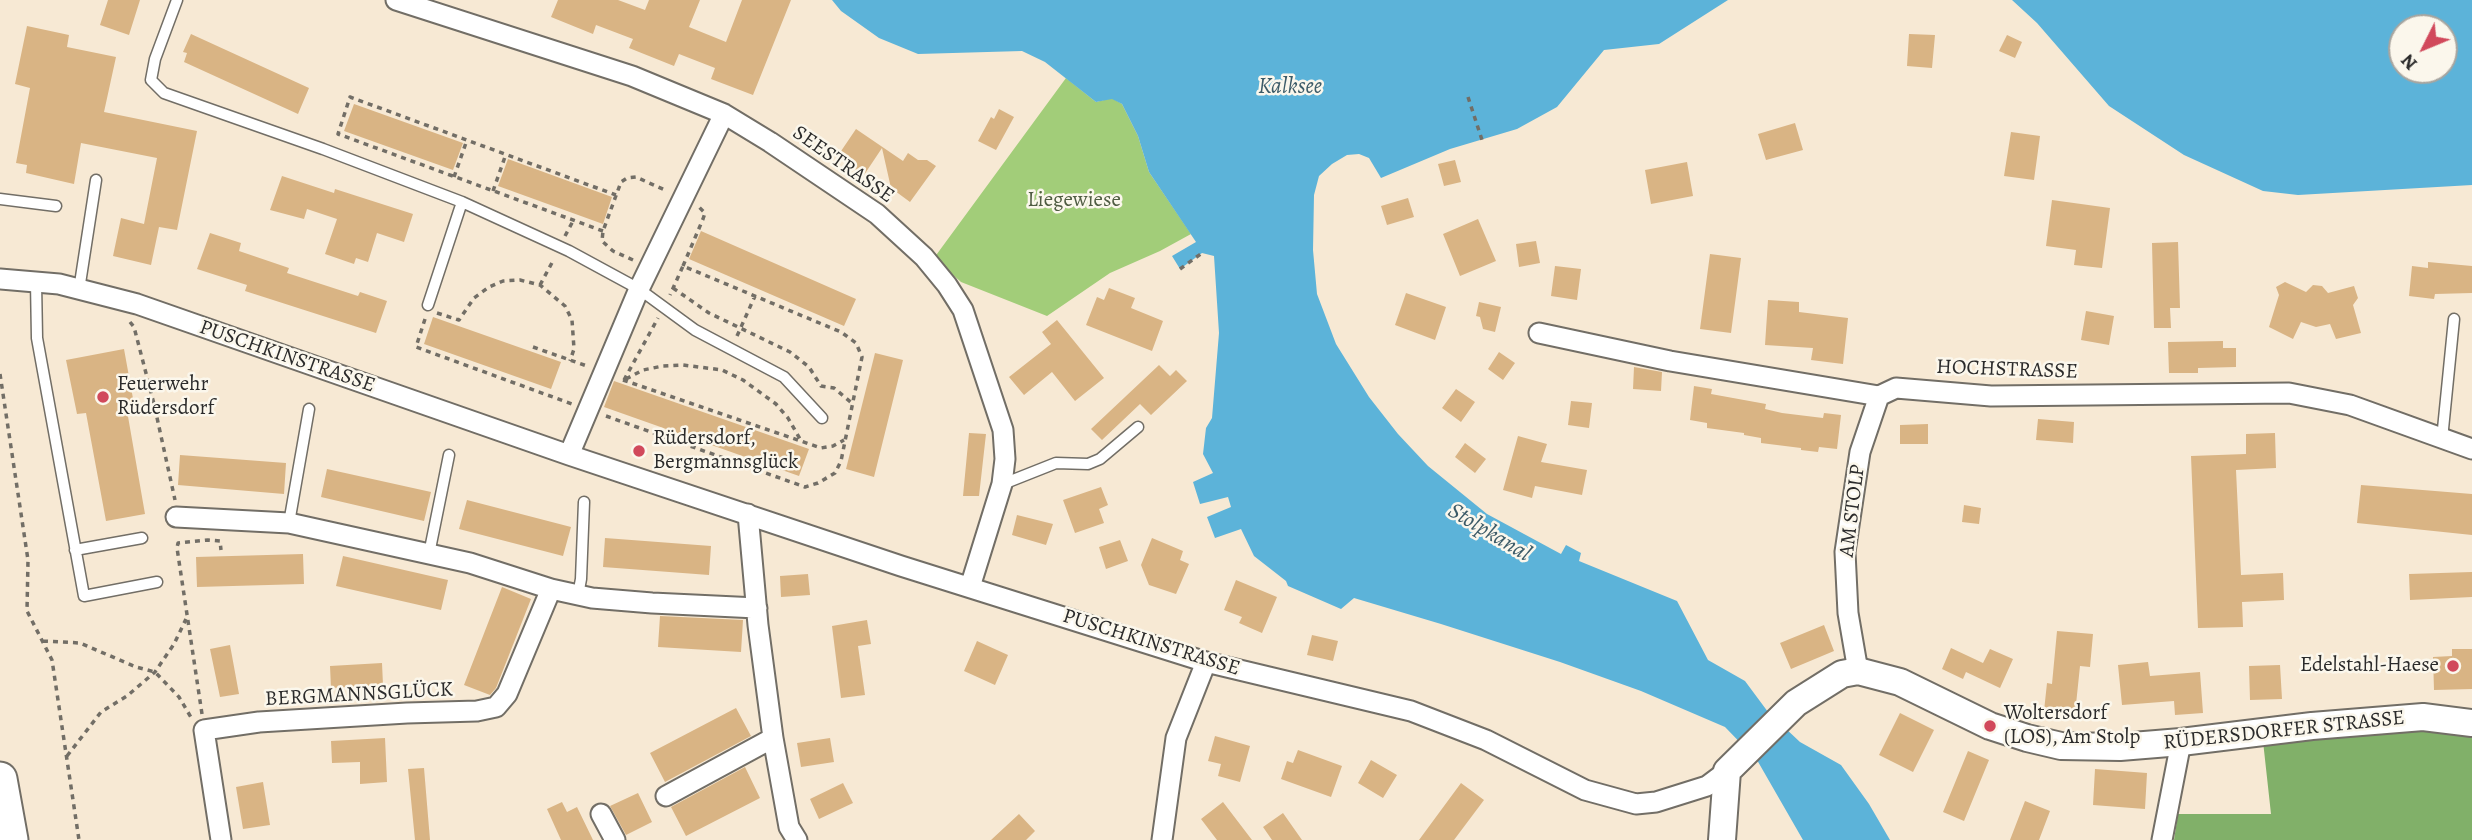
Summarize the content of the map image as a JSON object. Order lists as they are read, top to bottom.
{
  "streets": {
    "main road": ["RÜDERSDORFER STRASSE"],
    "street": [
      "SEESTRASSE",
      "PUSCHKINSTRASSE",
      "HOCHSTRASSE",
      "AM STOLP",
      "BERGMANNSGLÜCK"
    ]
  },
  "crossings": [
    ["SEESTRASSE", "PUSCHKINSTRASSE"],
    ["HOCHSTRASSE", "AM STOLP"],
    ["AM STOLP", "RÜDERSDORFER STRASSE"]
  ],
  "water": ["Kalksee", "Stolpkanal"],
  "parks": ["Liegewiese"],
  "places": [
    "Feuerwehr Rüdersdorf",
    "Rüdersdorf, Bergmannsglück",
    "Edelstahl-Haese",
    "Woltersdorf (LOS), Am Stolp"
  ],
  "north": "bottom left"
}
